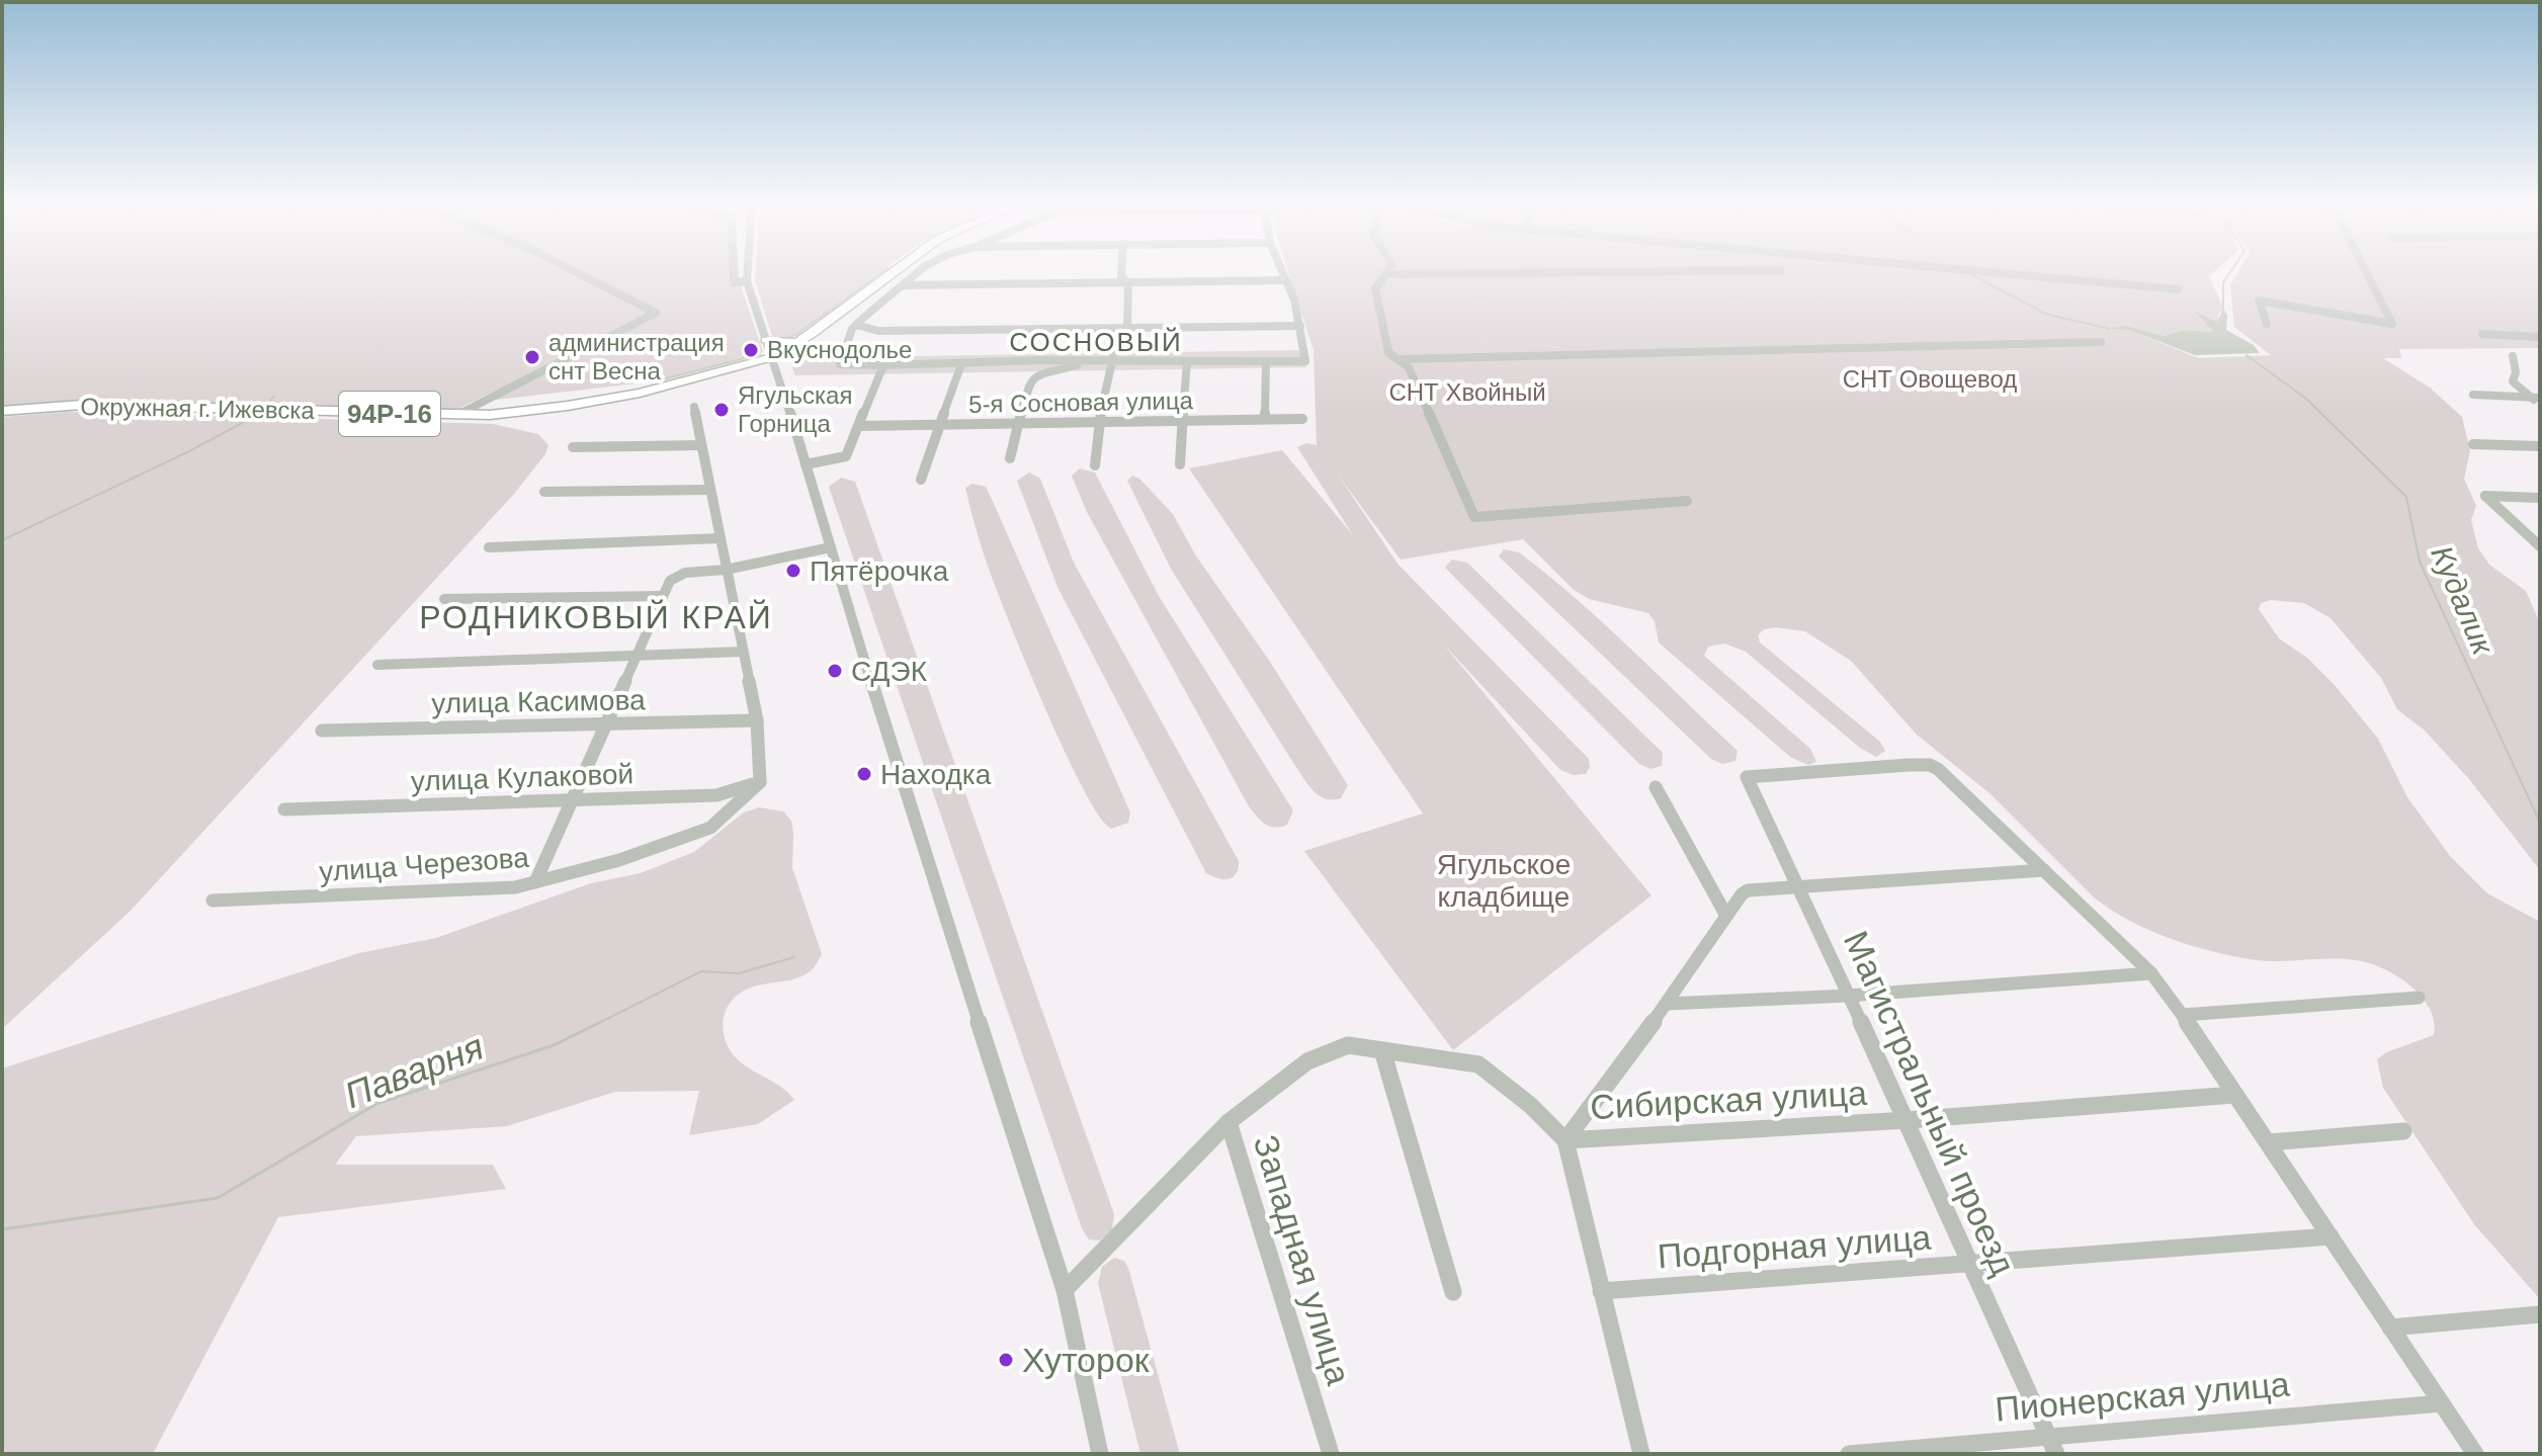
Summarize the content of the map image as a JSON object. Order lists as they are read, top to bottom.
{
  "streets": {
    "main road": ["Окружная г. Ижевска", "94Р-16"],
    "street": [
      "5-я Сосновая улица",
      "улица Касимова",
      "улица Кулаковой",
      "улица Черезова",
      "Сибирская улица",
      "Магистральный проезд",
      "Подгорная улица",
      "Западная улица",
      "Пионерская улица"
    ]
  },
  "crossings": [
    ["улица Кулаковой", "улица Черезова"],
    ["Сибирская улица", "Магистральный проезд"],
    ["Магистральный проезд", "Подгорная улица"],
    ["Магистральный проезд", "Пионерская улица"]
  ],
  "districts": ["СОСНОВЫЙ", "РОДНИКОВЫЙ КРАЙ"],
  "water": ["Кудалик", "Паварня"],
  "parks": ["СНТ Овощевод", "СНТ Хвойный", "Ягульское кладбище"],
  "places": [
    "Вкуснодолье",
    "администрация снт Весна",
    "Ягульская Горница",
    "Пятёрочка",
    "СДЭК",
    "Находка",
    "Хуторок"
  ]
}
